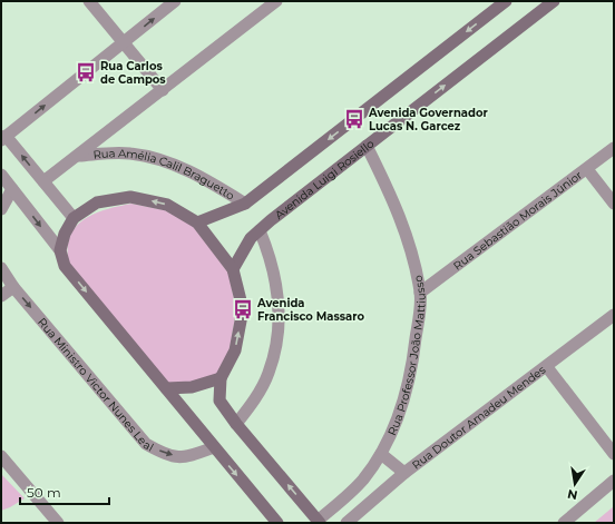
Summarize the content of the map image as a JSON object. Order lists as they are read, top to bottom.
{
  "streets": {
    "main road": ["Avenida Luigi Rosiello"],
    "street": [
      "Rua Amélia Calil Braguetto",
      "Rua Sebastião Morais Júnior",
      "Rua Professor João Mattiusso",
      "Rua Ministro Victor Nunes Leal",
      "Rua Doutor Amadeu Mendes"
    ]
  },
  "crossings": [
    ["Avenida Luigi Rosiello", "Rua Professor João Mattiusso"],
    ["Rua Sebastião Morais Júnior", "Rua Professor João Mattiusso"]
  ],
  "one_way": ["Rua Ministro Victor Nunes Leal"],
  "places": {
    "bus stop": ["Rua Carlos de Campos", "Avenida Governador Lucas N. Garcez", "Avenida Francisco Massaro"]
  },
  "scale_bar": "50 m",
  "north": "bottom"
}
